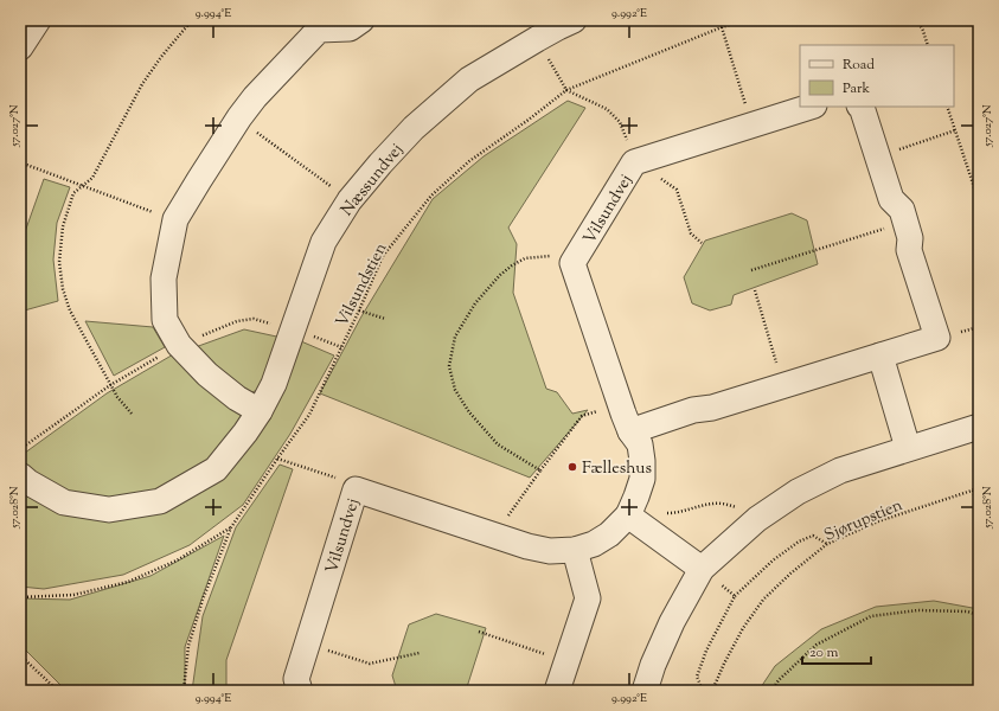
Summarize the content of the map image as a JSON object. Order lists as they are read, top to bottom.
{
  "streets": {
    "street": ["Næssundvej", "Vilsundvej"],
    "path": ["Vilsundstien", "Sjørupstien"]
  },
  "places": ["Fælleshus"],
  "legend": ["Road", "Park"],
  "scale_bar": "20 m",
  "coordinates": [
    "9.994°E",
    "9.992°E",
    "57.027°N",
    "57.028°N"
  ]
}
